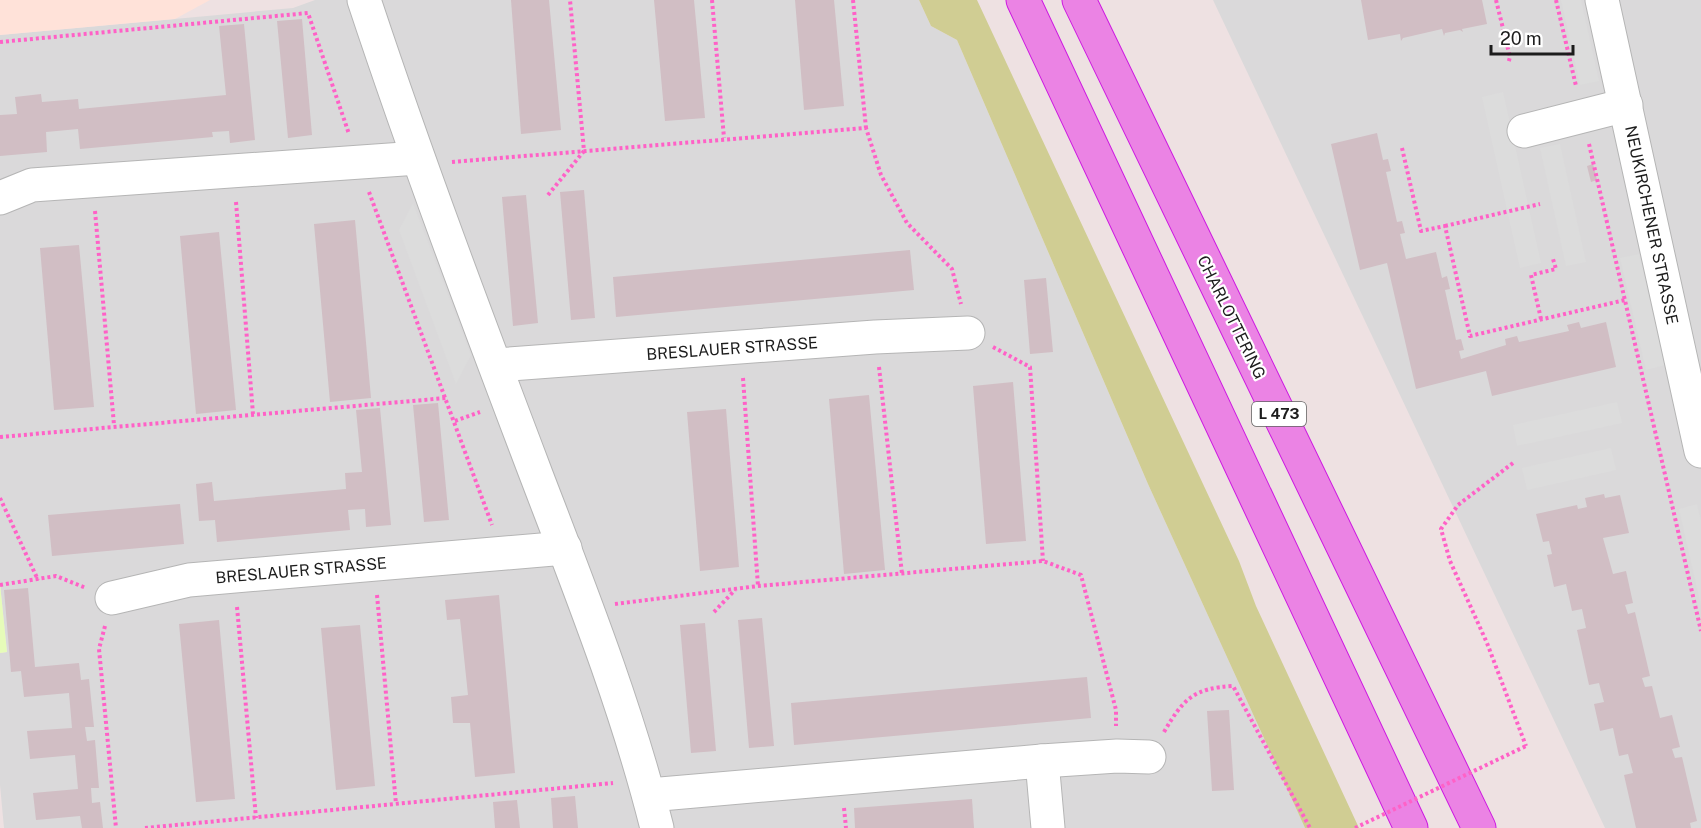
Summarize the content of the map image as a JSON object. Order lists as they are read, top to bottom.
{
  "streets": {
    "highway": ["CHARLOTTERING", "L 473"],
    "street": ["NEUKIRCHENER STRASSE", "BRESLAUER STRASSE"]
  },
  "scale_bar": "20 m"
}
